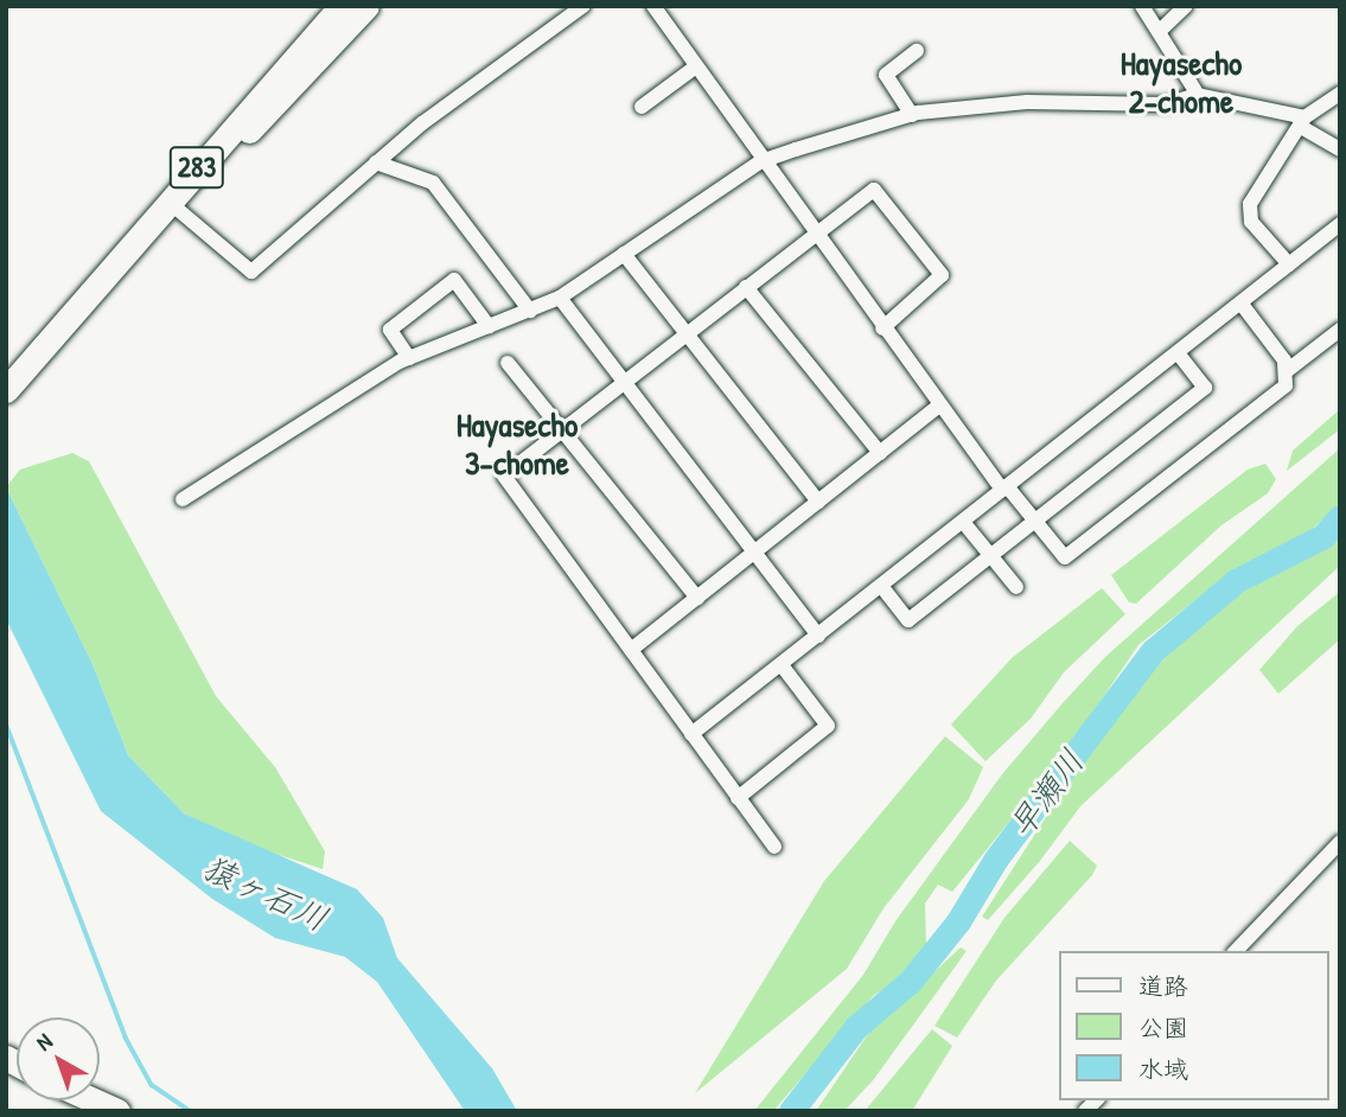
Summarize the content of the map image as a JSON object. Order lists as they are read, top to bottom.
{
  "streets": {
    "highway": ["283"]
  },
  "districts": ["Hayasecho 2-chome", "Hayasecho 3-chome"],
  "water": ["早瀬川", "猿ヶ石川"],
  "legend": ["道路", "公園", "水域"],
  "north": "top left"
}
